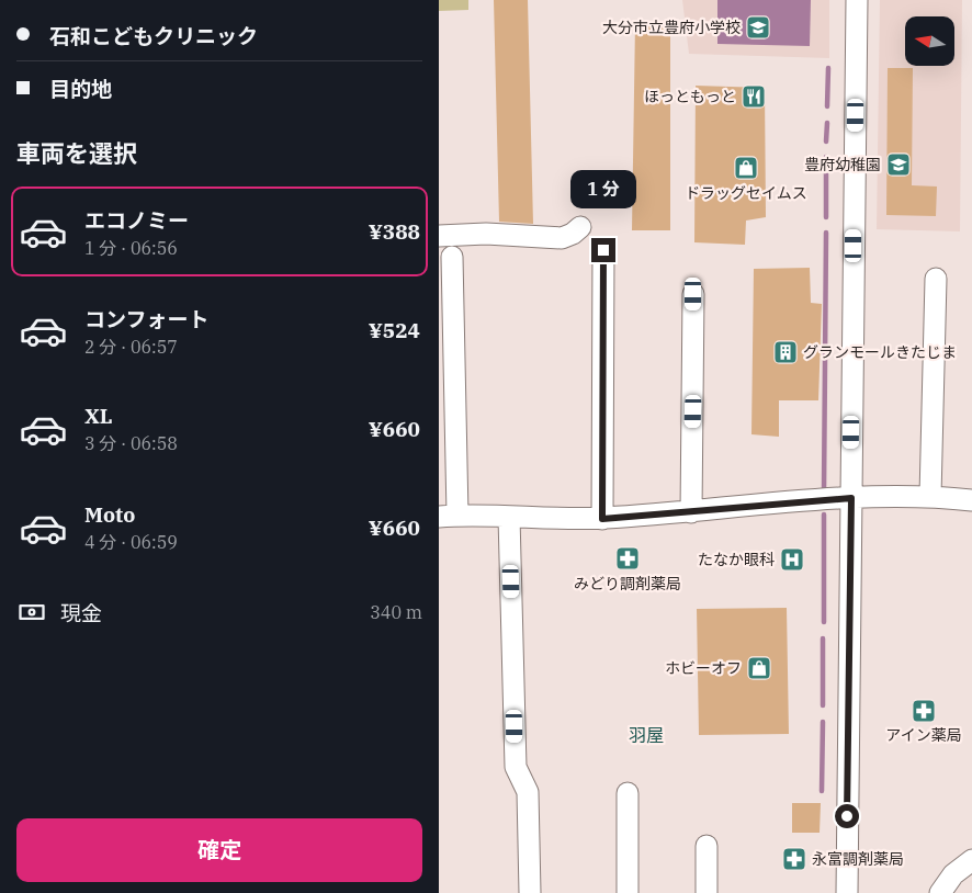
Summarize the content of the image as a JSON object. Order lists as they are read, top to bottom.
{
  "districts": ["羽屋"],
  "places": {
    "school or university": ["大分市立豊府小学校", "豊府幼稚園"],
    "restaurant": ["ほっともっと"],
    "shop": ["ドラッグセイムス", "ホビーオフ"],
    "building": ["グランモールきたじま"],
    "pharmacy": ["みどり調剤薬局", "アイン薬局", "永富調剤薬局"],
    "hospital": ["たなか眼科"]
  },
  "north": "left",
  "page": {
    "banner": ["石和こどもクリニック", "目的地"],
    "heading": "車両を選択",
    "bubble": "1 分",
    "list": [
      {
        "name": "エコノミー",
        "note": "1 分 · 06:56",
        "value": "¥388"
      },
      {
        "name": "コンフォート",
        "note": "2 分 · 06:57",
        "value": "¥524"
      },
      {
        "name": "XL",
        "note": "3 分 · 06:58",
        "value": "¥660"
      },
      {
        "name": "Moto",
        "note": "4 分 · 06:59",
        "value": "¥660"
      }
    ],
    "pay": ["現金", "340 m"],
    "buttons": "確定"
  }
}
